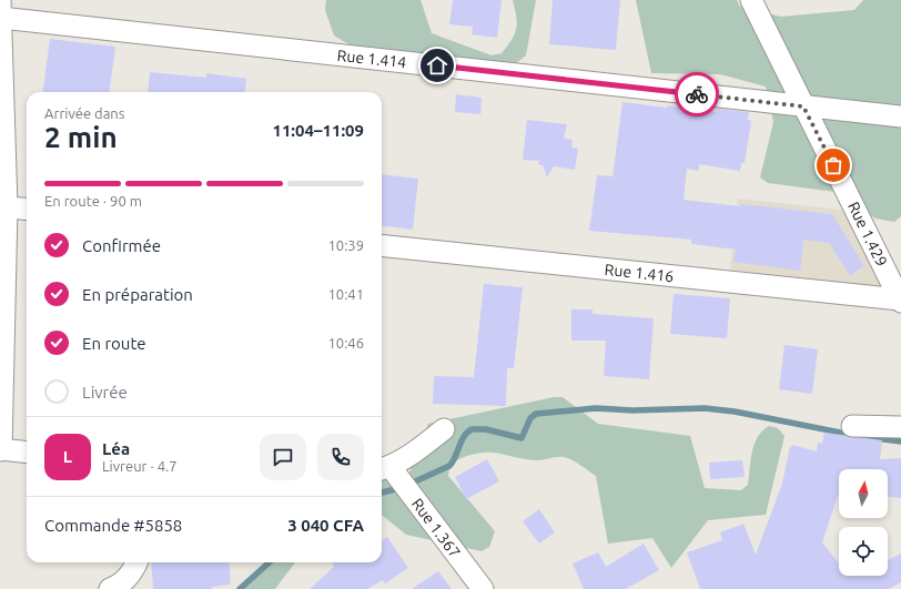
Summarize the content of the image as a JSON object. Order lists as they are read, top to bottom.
{
  "streets": {
    "street": [
      "Rue 1.414",
      "Rue 1.429",
      "Rue 1.416",
      "Rue 1.367"
    ]
  },
  "crossings": [
    ["Rue 1.414", "Rue 1.429"],
    ["Rue 1.429", "Rue 1.416"]
  ],
  "north": "top",
  "page": {
    "heading": ["2 min", "Arrivée dans", "11:04–11:09"],
    "panel": [
      "Léa",
      "Livreur · 4.7",
      "Commande #5858",
      "3 040 CFA"
    ],
    "bar": "En route · 90 m",
    "list": [
      ["Confirmée", "10:39"],
      ["En préparation", "10:41"],
      ["En route", "10:46"],
      "Livrée"
    ],
    "round": "L"
  }
}
